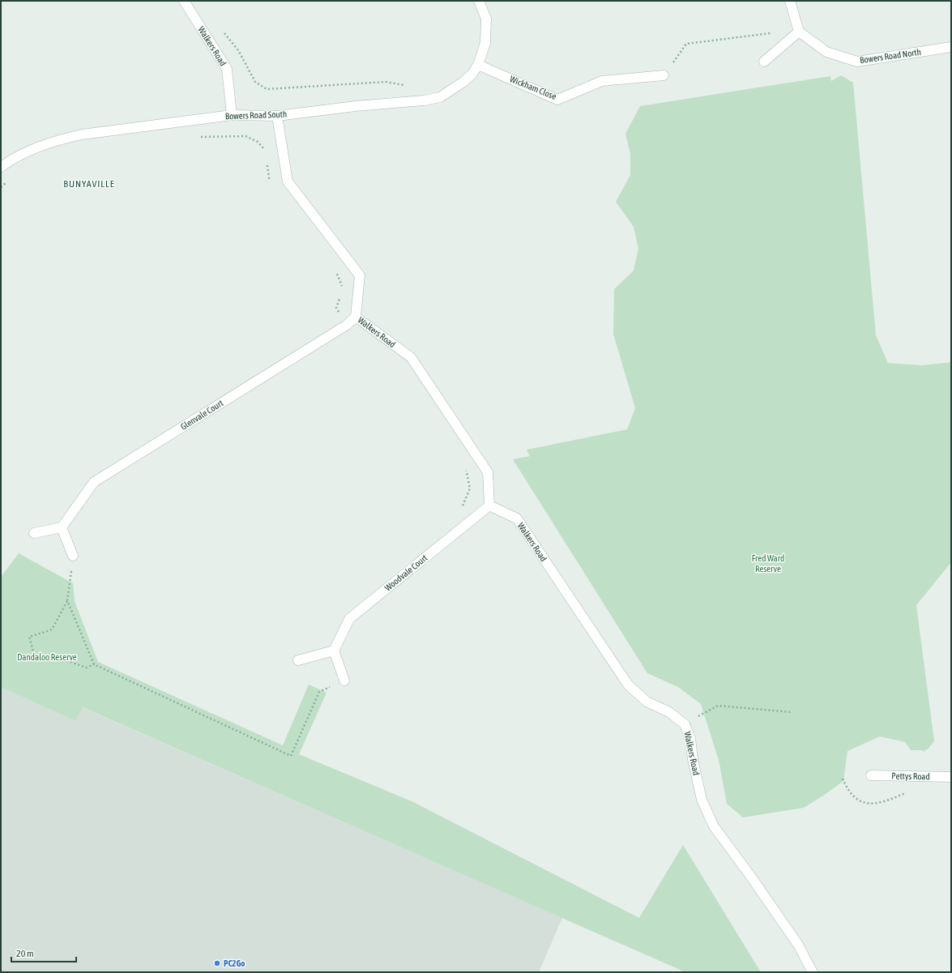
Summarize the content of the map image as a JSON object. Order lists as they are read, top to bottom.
{
  "streets": {
    "street": [
      "Walkers Road",
      "Bowers Road North",
      "Wickham Close",
      "Bowers Road South",
      "Glenvale Court",
      "Woodvale Court",
      "Pettys Road"
    ]
  },
  "crossings": [
    ["Walkers Road", "Bowers Road South"],
    ["Walkers Road", "Glenvale Court"],
    ["Walkers Road", "Woodvale Court"],
    ["Wickham Close", "Bowers Road South"]
  ],
  "districts": ["BUNYAVILLE"],
  "parks": ["Fred Ward Reserve", "Dandaloo Reserve"],
  "places": ["PC2Go"],
  "scale_bar": "20 m"
}
